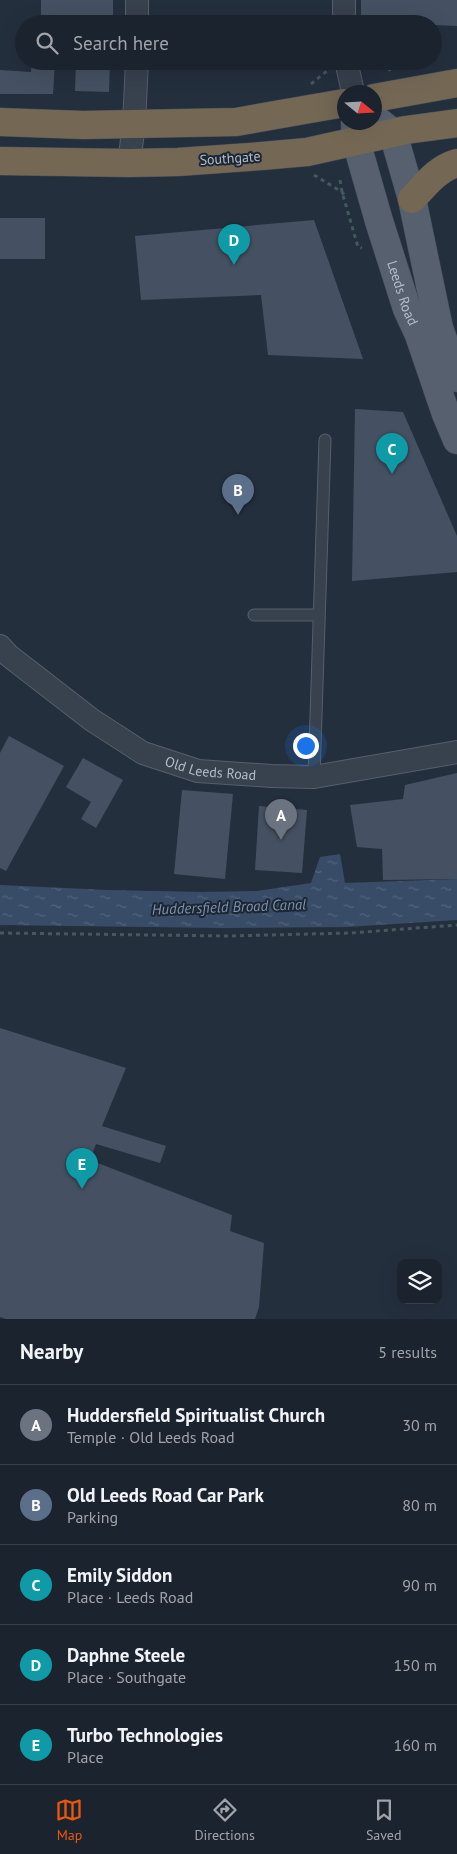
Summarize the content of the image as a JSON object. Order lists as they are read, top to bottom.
{
  "streets": {
    "highway": ["Southgate"],
    "main road": ["Leeds Road"],
    "street": ["Old Leeds Road"]
  },
  "crossings": [
    ["Southgate", "Leeds Road"]
  ],
  "water": ["Huddersfield Broad Canal"],
  "north": "right",
  "page": {
    "search": "Search here",
    "pins": [
      "D",
      "C",
      "B",
      "A",
      "E"
    ],
    "heading": ["Nearby", "5 results"],
    "list": [
      {
        "mark": "A",
        "name": "Huddersfield Spiritualist Church",
        "note": "Temple · Old Leeds Road",
        "value": "30 m"
      },
      {
        "mark": "B",
        "name": "Old Leeds Road Car Park",
        "note": "Parking",
        "value": "80 m"
      },
      {
        "mark": "C",
        "name": "Emily Siddon",
        "note": "Place · Leeds Road",
        "value": "90 m"
      },
      {
        "mark": "D",
        "name": "Daphne Steele",
        "note": "Place · Southgate",
        "value": "150 m"
      },
      {
        "mark": "E",
        "name": "Turbo Technologies",
        "note": "Place",
        "value": "160 m"
      }
    ],
    "nav": ["Map", "Directions", "Saved"]
  }
}
